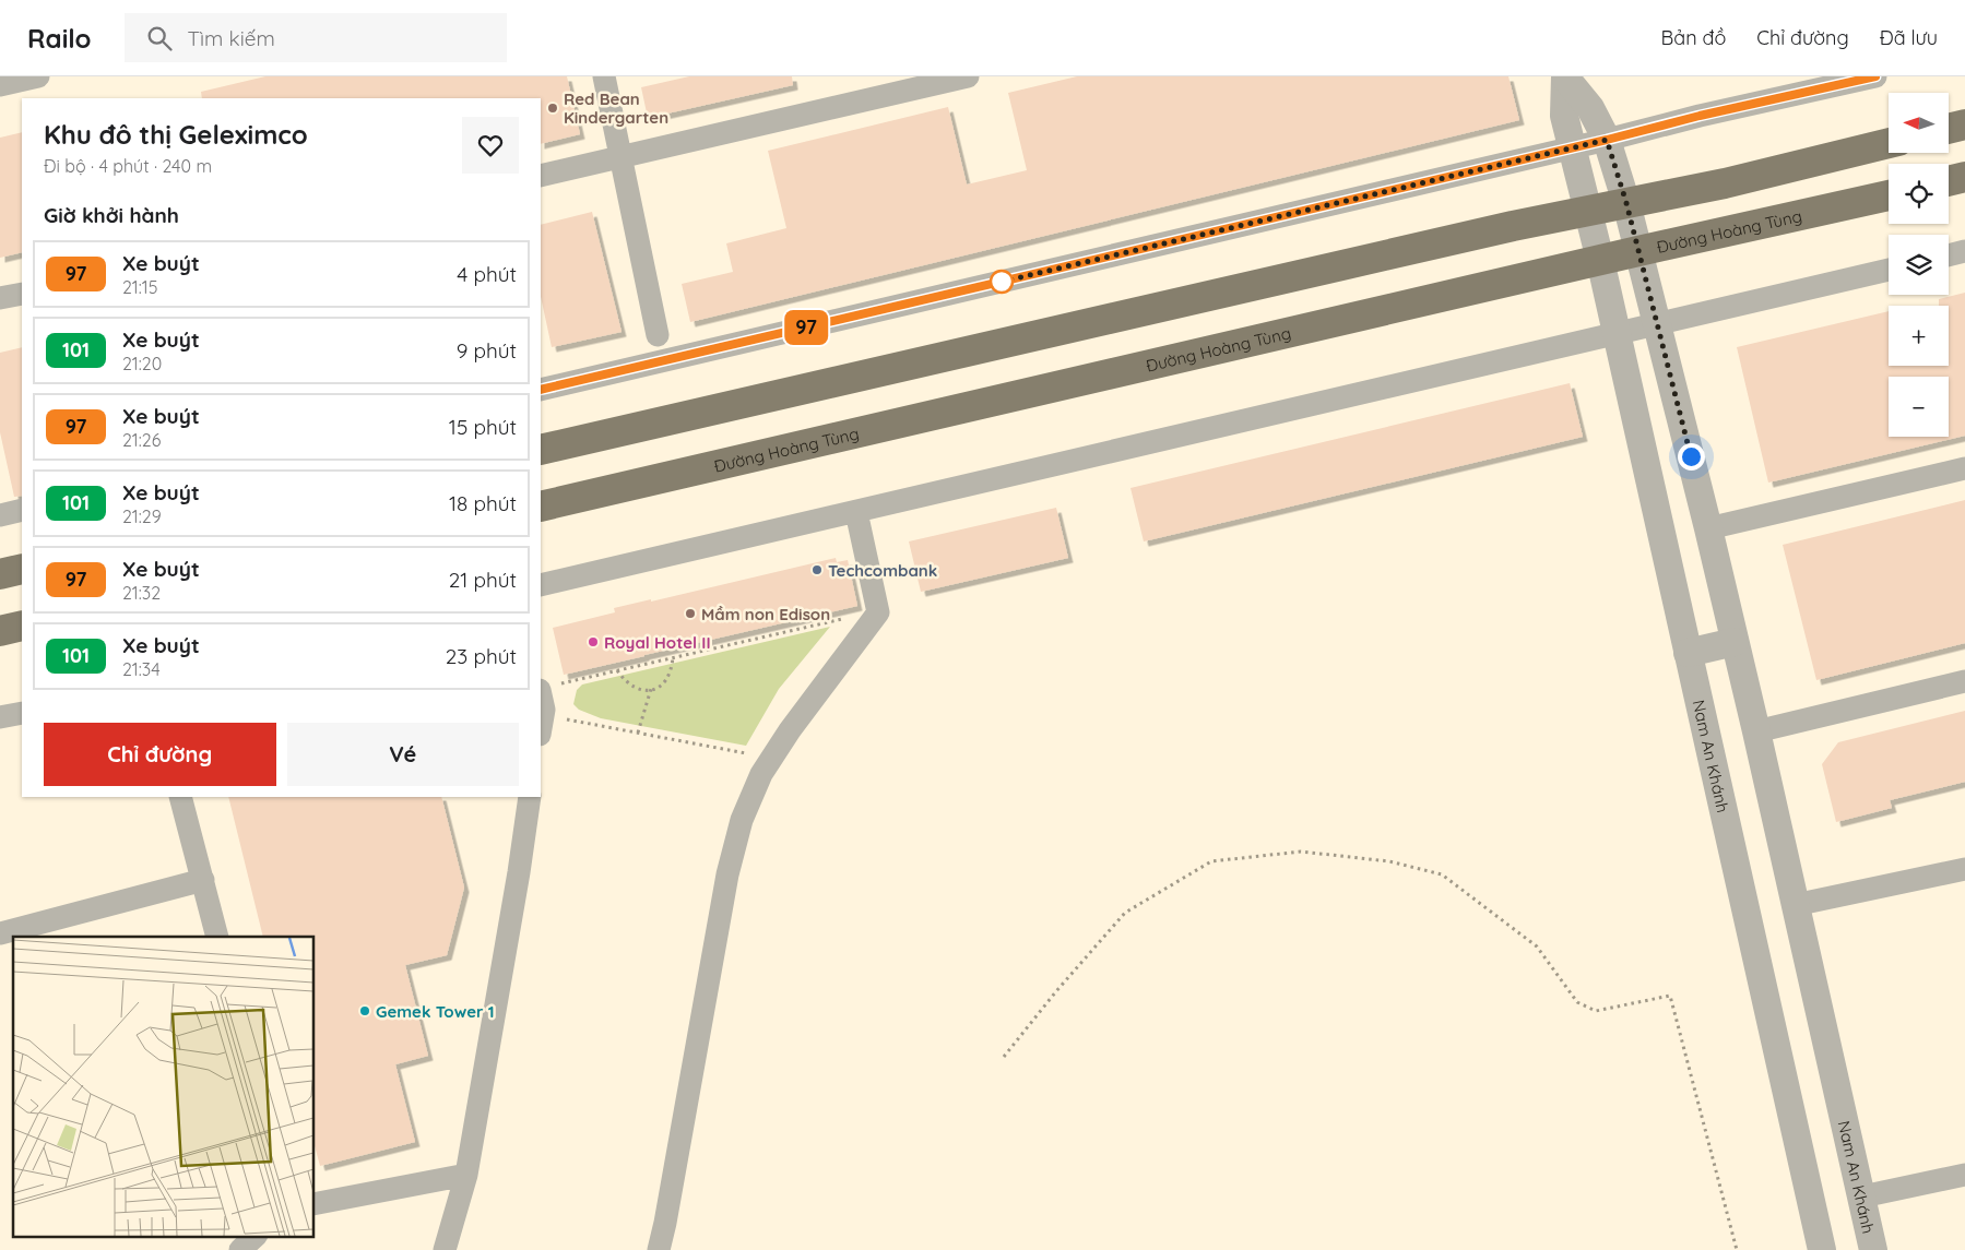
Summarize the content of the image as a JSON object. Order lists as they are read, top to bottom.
{
  "streets": {
    "main road": ["Đường Hoàng Tùng"],
    "street": ["Nam An Khánh"]
  },
  "crossings": [
    ["Đường Hoàng Tùng", "Nam An Khánh"]
  ],
  "places": [
    "Red Bean Kindergarten",
    "Techcombank",
    "Mầm non Edison",
    "Royal Hotel II",
    "Gemek Tower 1"
  ],
  "lines": ["bus line 97"],
  "north": "left",
  "page": {
    "header": "Railo",
    "search": "Tìm kiếm",
    "nav": ["Bản đồ", "Chỉ đường", "Đã lưu"],
    "on_map": "97",
    "map_buttons": ["+", "−"],
    "heading": [
      ["Khu đô thị Geleximco", "Đi bộ · 4 phút · 240 m"],
      "Giờ khởi hành"
    ],
    "list": [
      {
        "mark": "97",
        "name": "Xe buýt",
        "note": "21:15",
        "value": "4 phút"
      },
      {
        "mark": "101",
        "name": "Xe buýt",
        "note": "21:20",
        "value": "9 phút"
      },
      {
        "mark": "97",
        "name": "Xe buýt",
        "note": "21:26",
        "value": "15 phút"
      },
      {
        "mark": "101",
        "name": "Xe buýt",
        "note": "21:29",
        "value": "18 phút"
      },
      {
        "mark": "97",
        "name": "Xe buýt",
        "note": "21:32",
        "value": "21 phút"
      },
      {
        "mark": "101",
        "name": "Xe buýt",
        "note": "21:34",
        "value": "23 phút"
      }
    ],
    "buttons": ["Chỉ đường", "Vé"]
  }
}
